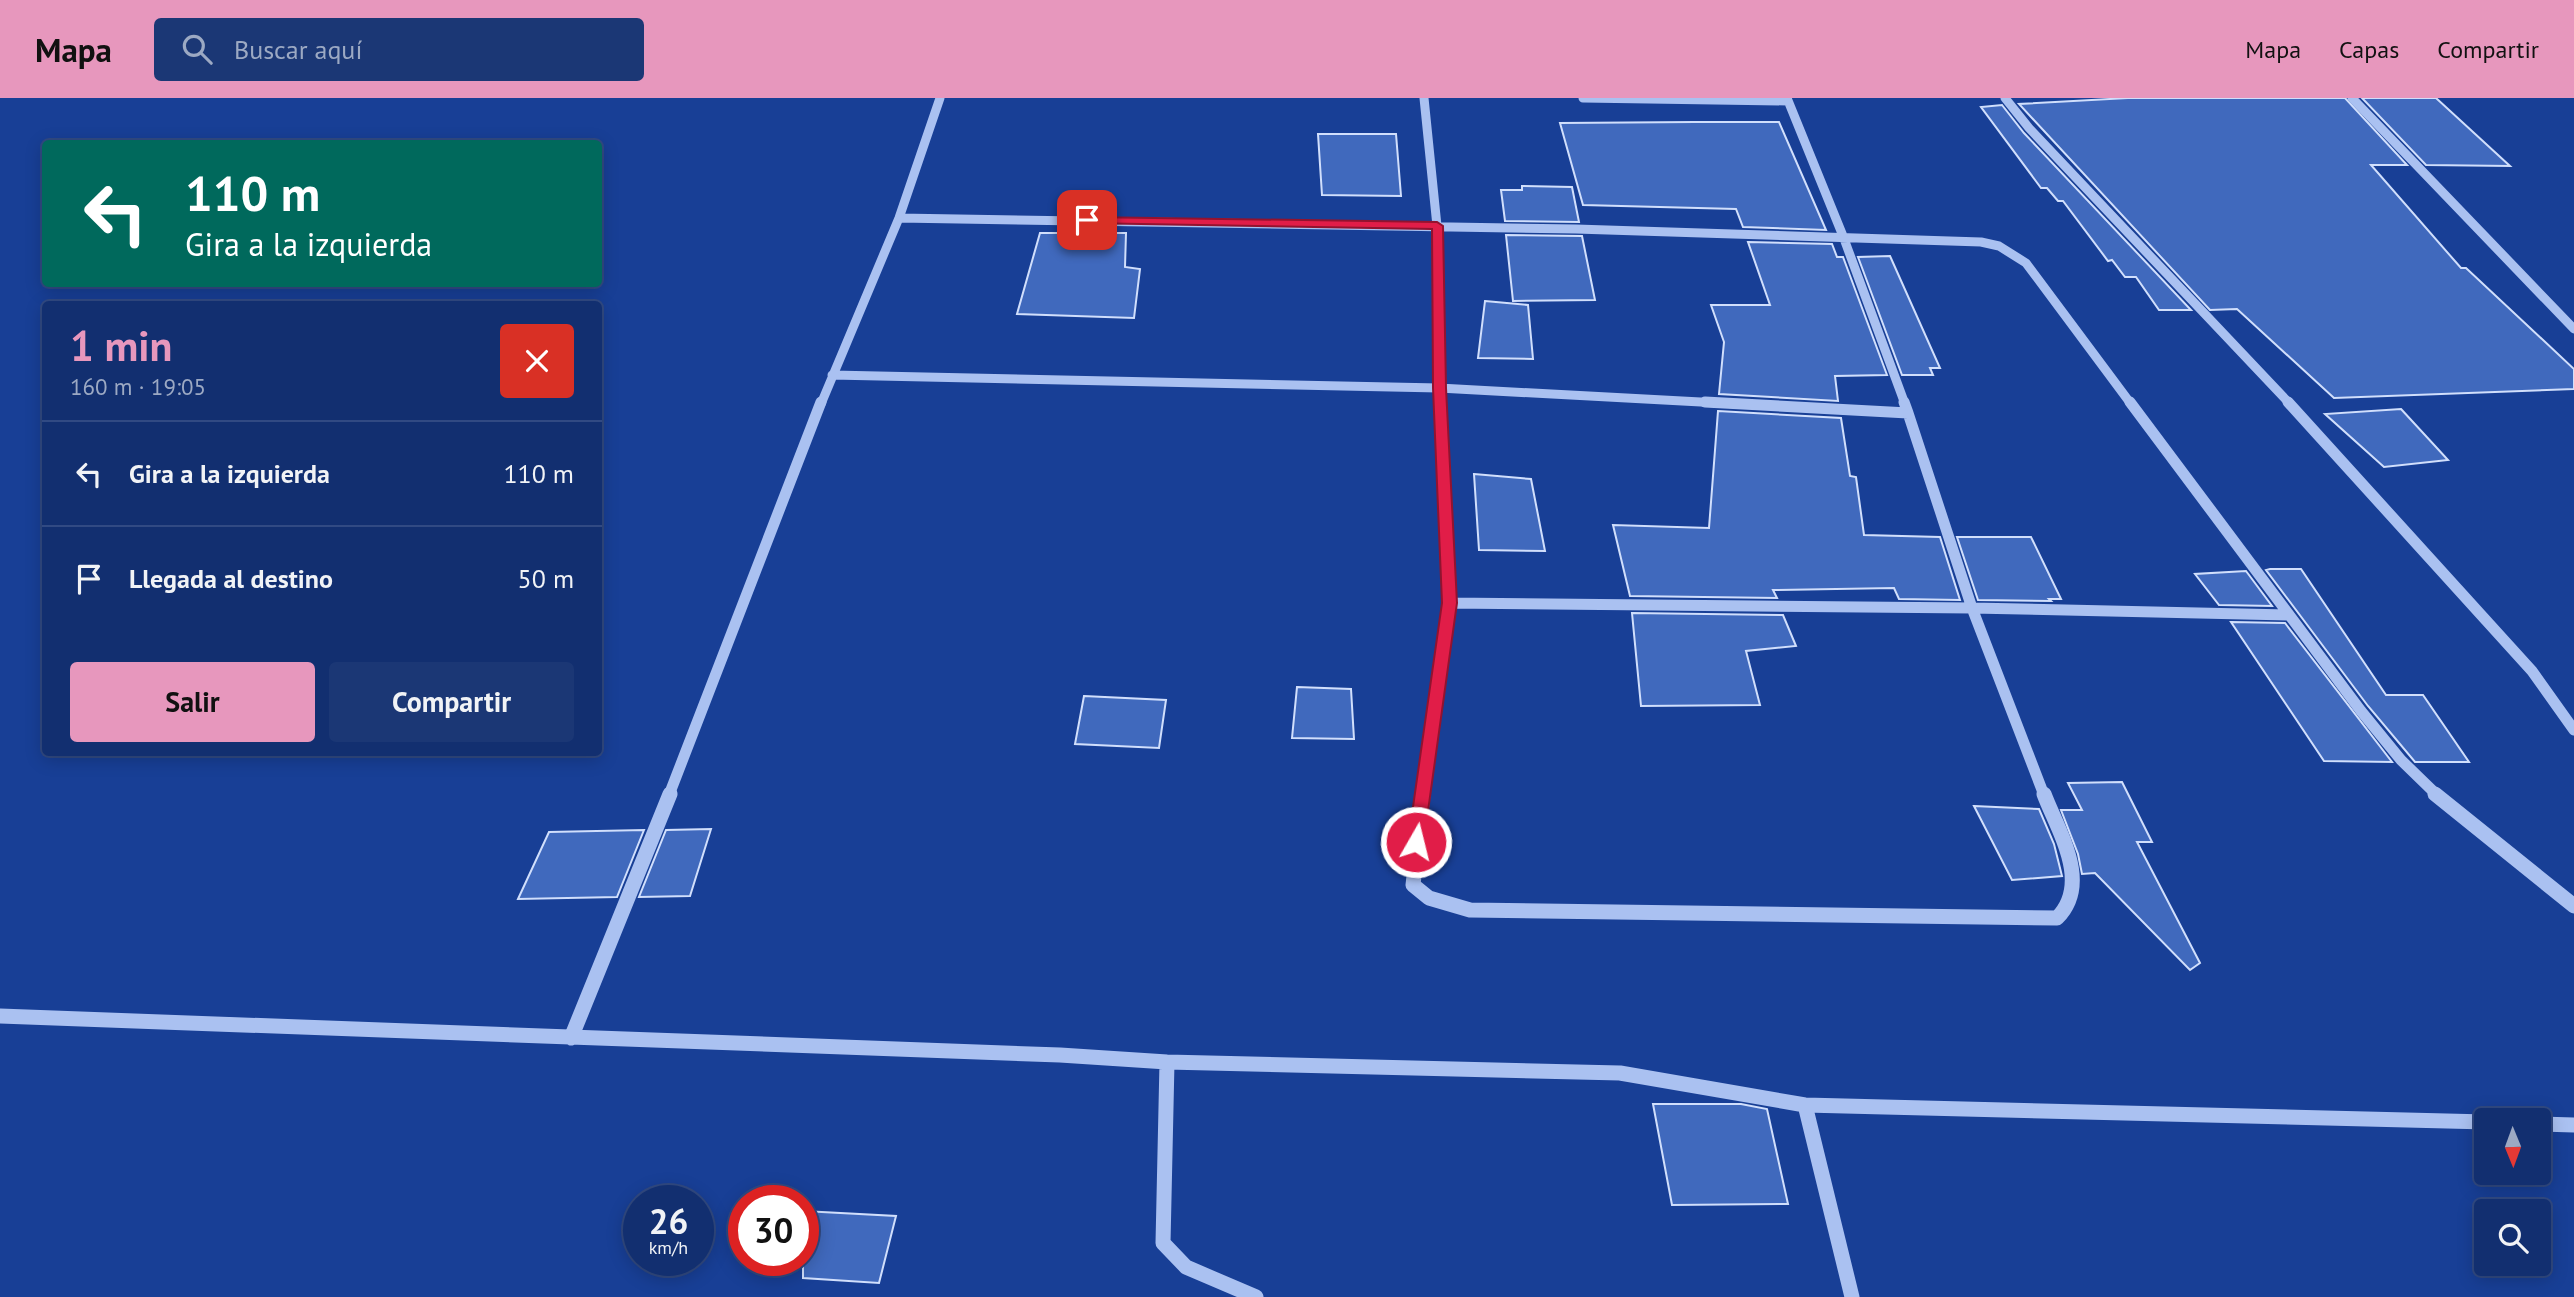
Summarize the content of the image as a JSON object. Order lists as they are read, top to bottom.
{
  "north": "bottom",
  "page": {
    "header": "Mapa",
    "search": "Buscar aquí",
    "nav": ["Mapa", "Capas", "Compartir"],
    "turn": ["110 m", "Gira a la izquierda"],
    "heading": ["1 min", "160 m · 19:05"],
    "list": [
      {
        "name": "Gira a la izquierda",
        "value": "110 m"
      },
      {
        "name": "Llegada al destino",
        "value": "50 m"
      }
    ],
    "buttons": ["Salir", "Compartir"],
    "speed": "26 km/h",
    "limit": "30"
  }
}
